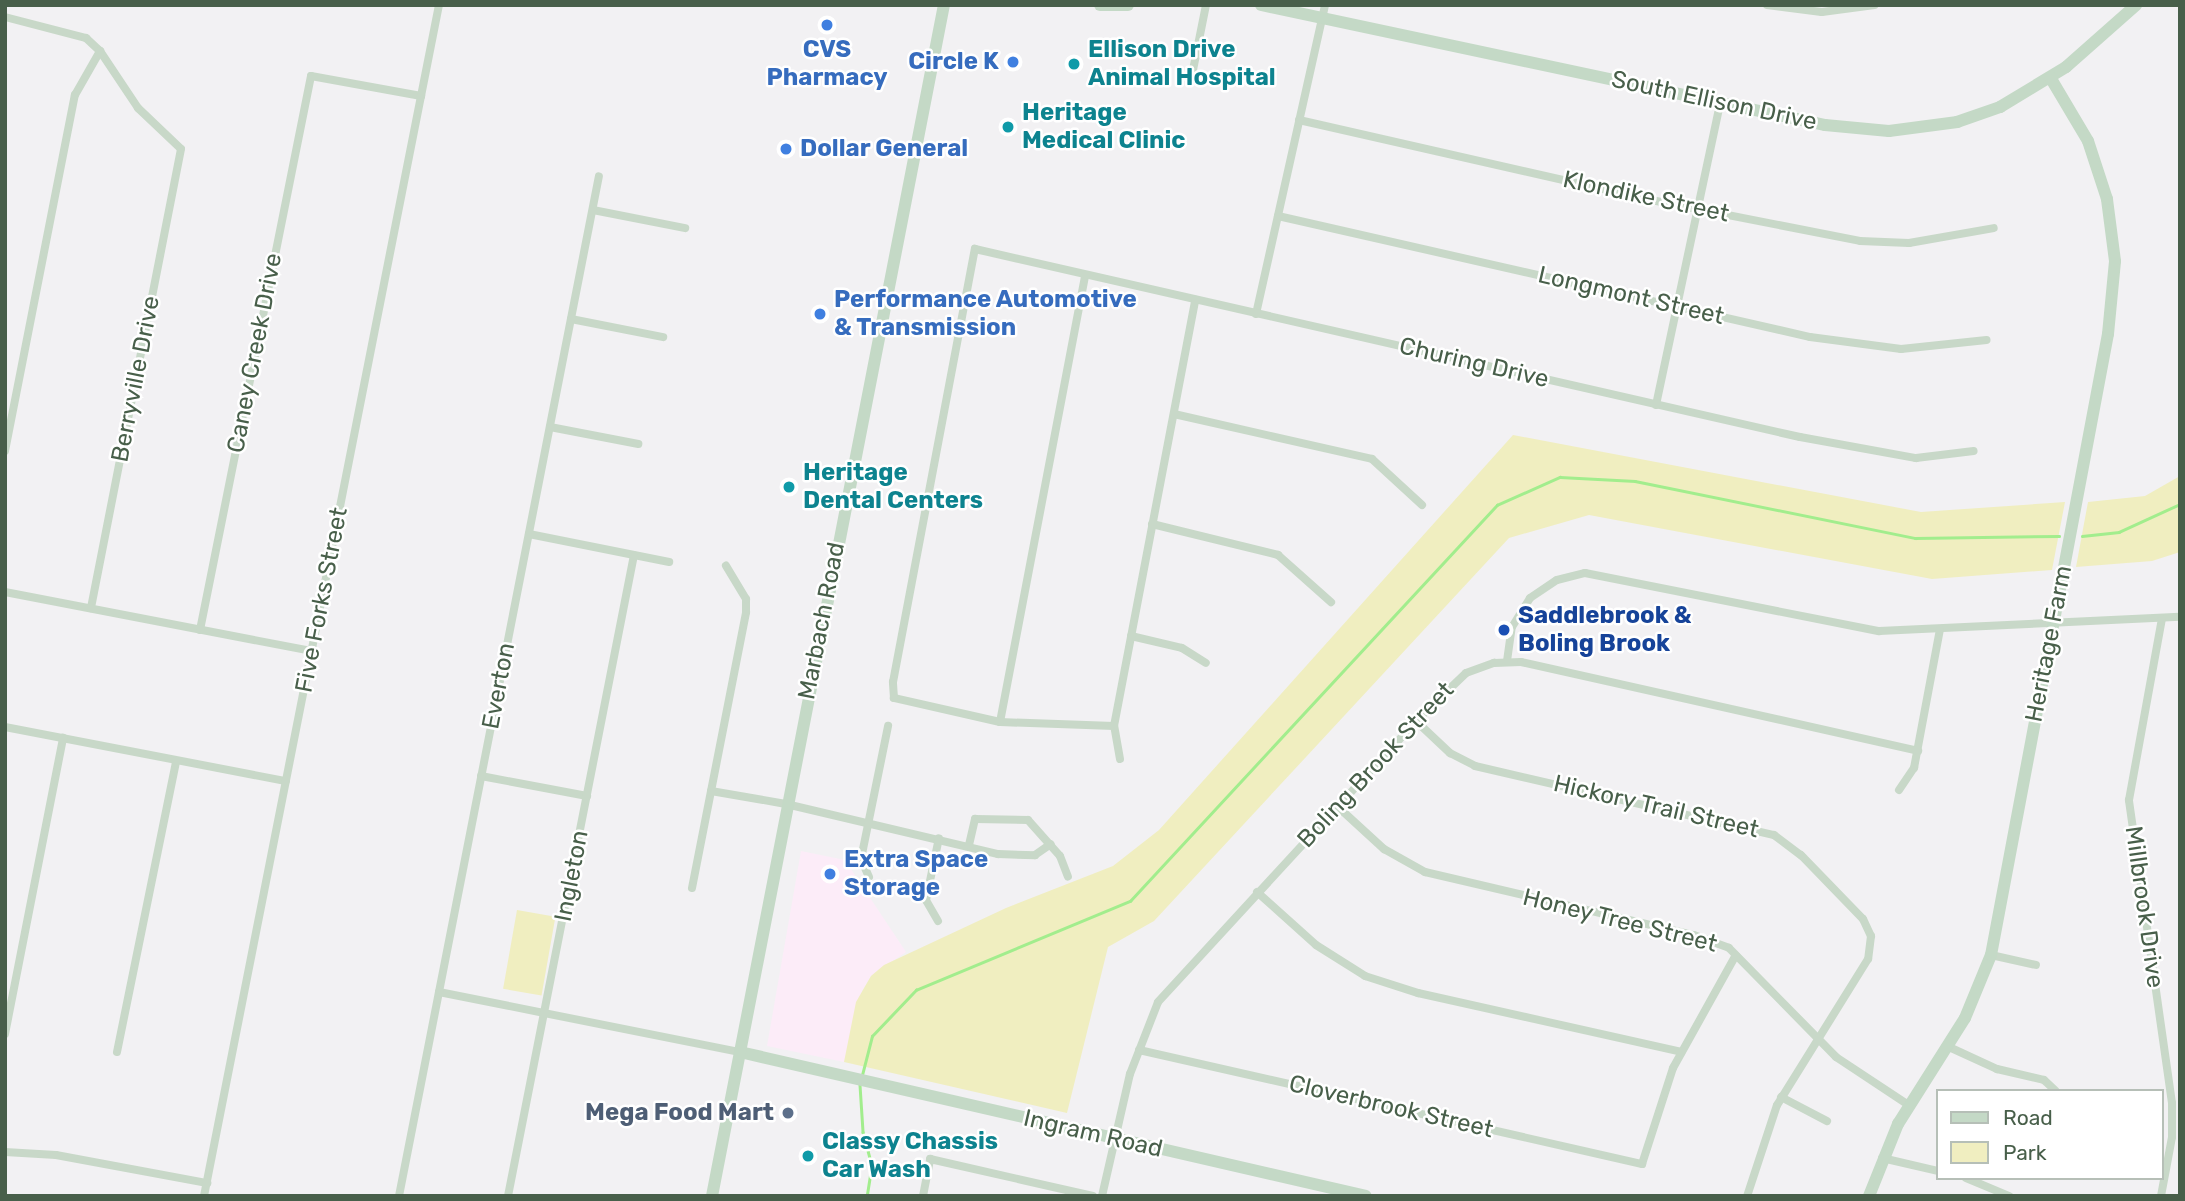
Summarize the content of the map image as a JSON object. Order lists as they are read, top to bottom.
{
  "streets": {
    "street": [
      "South Ellison Drive",
      "Klondike Street",
      "Longmont Street",
      "Caney Creek Drive",
      "Churing Drive",
      "Berryville Drive",
      "Five Forks Street",
      "Marbach Road",
      "Heritage Farm",
      "Everton",
      "Boling Brook Street",
      "Hickory Trail Street",
      "Ingleton",
      "Millbrook Drive",
      "Honey Tree Street",
      "Cloverbrook Street",
      "Ingram Road"
    ]
  },
  "crossings": [
    ["South Ellison Drive", "Heritage Farm"],
    ["Caney Creek Drive", "Five Forks Street"],
    ["Marbach Road", "Ingram Road"],
    ["Heritage Farm", "Honey Tree Street"],
    ["Boling Brook Street", "Hickory Trail Street"],
    ["Boling Brook Street", "Honey Tree Street"],
    ["Boling Brook Street", "Cloverbrook Street"],
    ["Boling Brook Street", "Ingram Road"],
    ["Hickory Trail Street", "Honey Tree Street"]
  ],
  "places": [
    "CVS Pharmacy",
    "Circle K",
    "Ellison Drive Animal Hospital",
    "Heritage Medical Clinic",
    "Dollar General",
    "Performance Automotive & Transmission",
    "Heritage Dental Centers",
    "Saddlebrook & Boling Brook",
    "Extra Space Storage",
    "Mega Food Mart",
    "Classy Chassis Car Wash"
  ],
  "legend": ["Road", "Park"]
}
